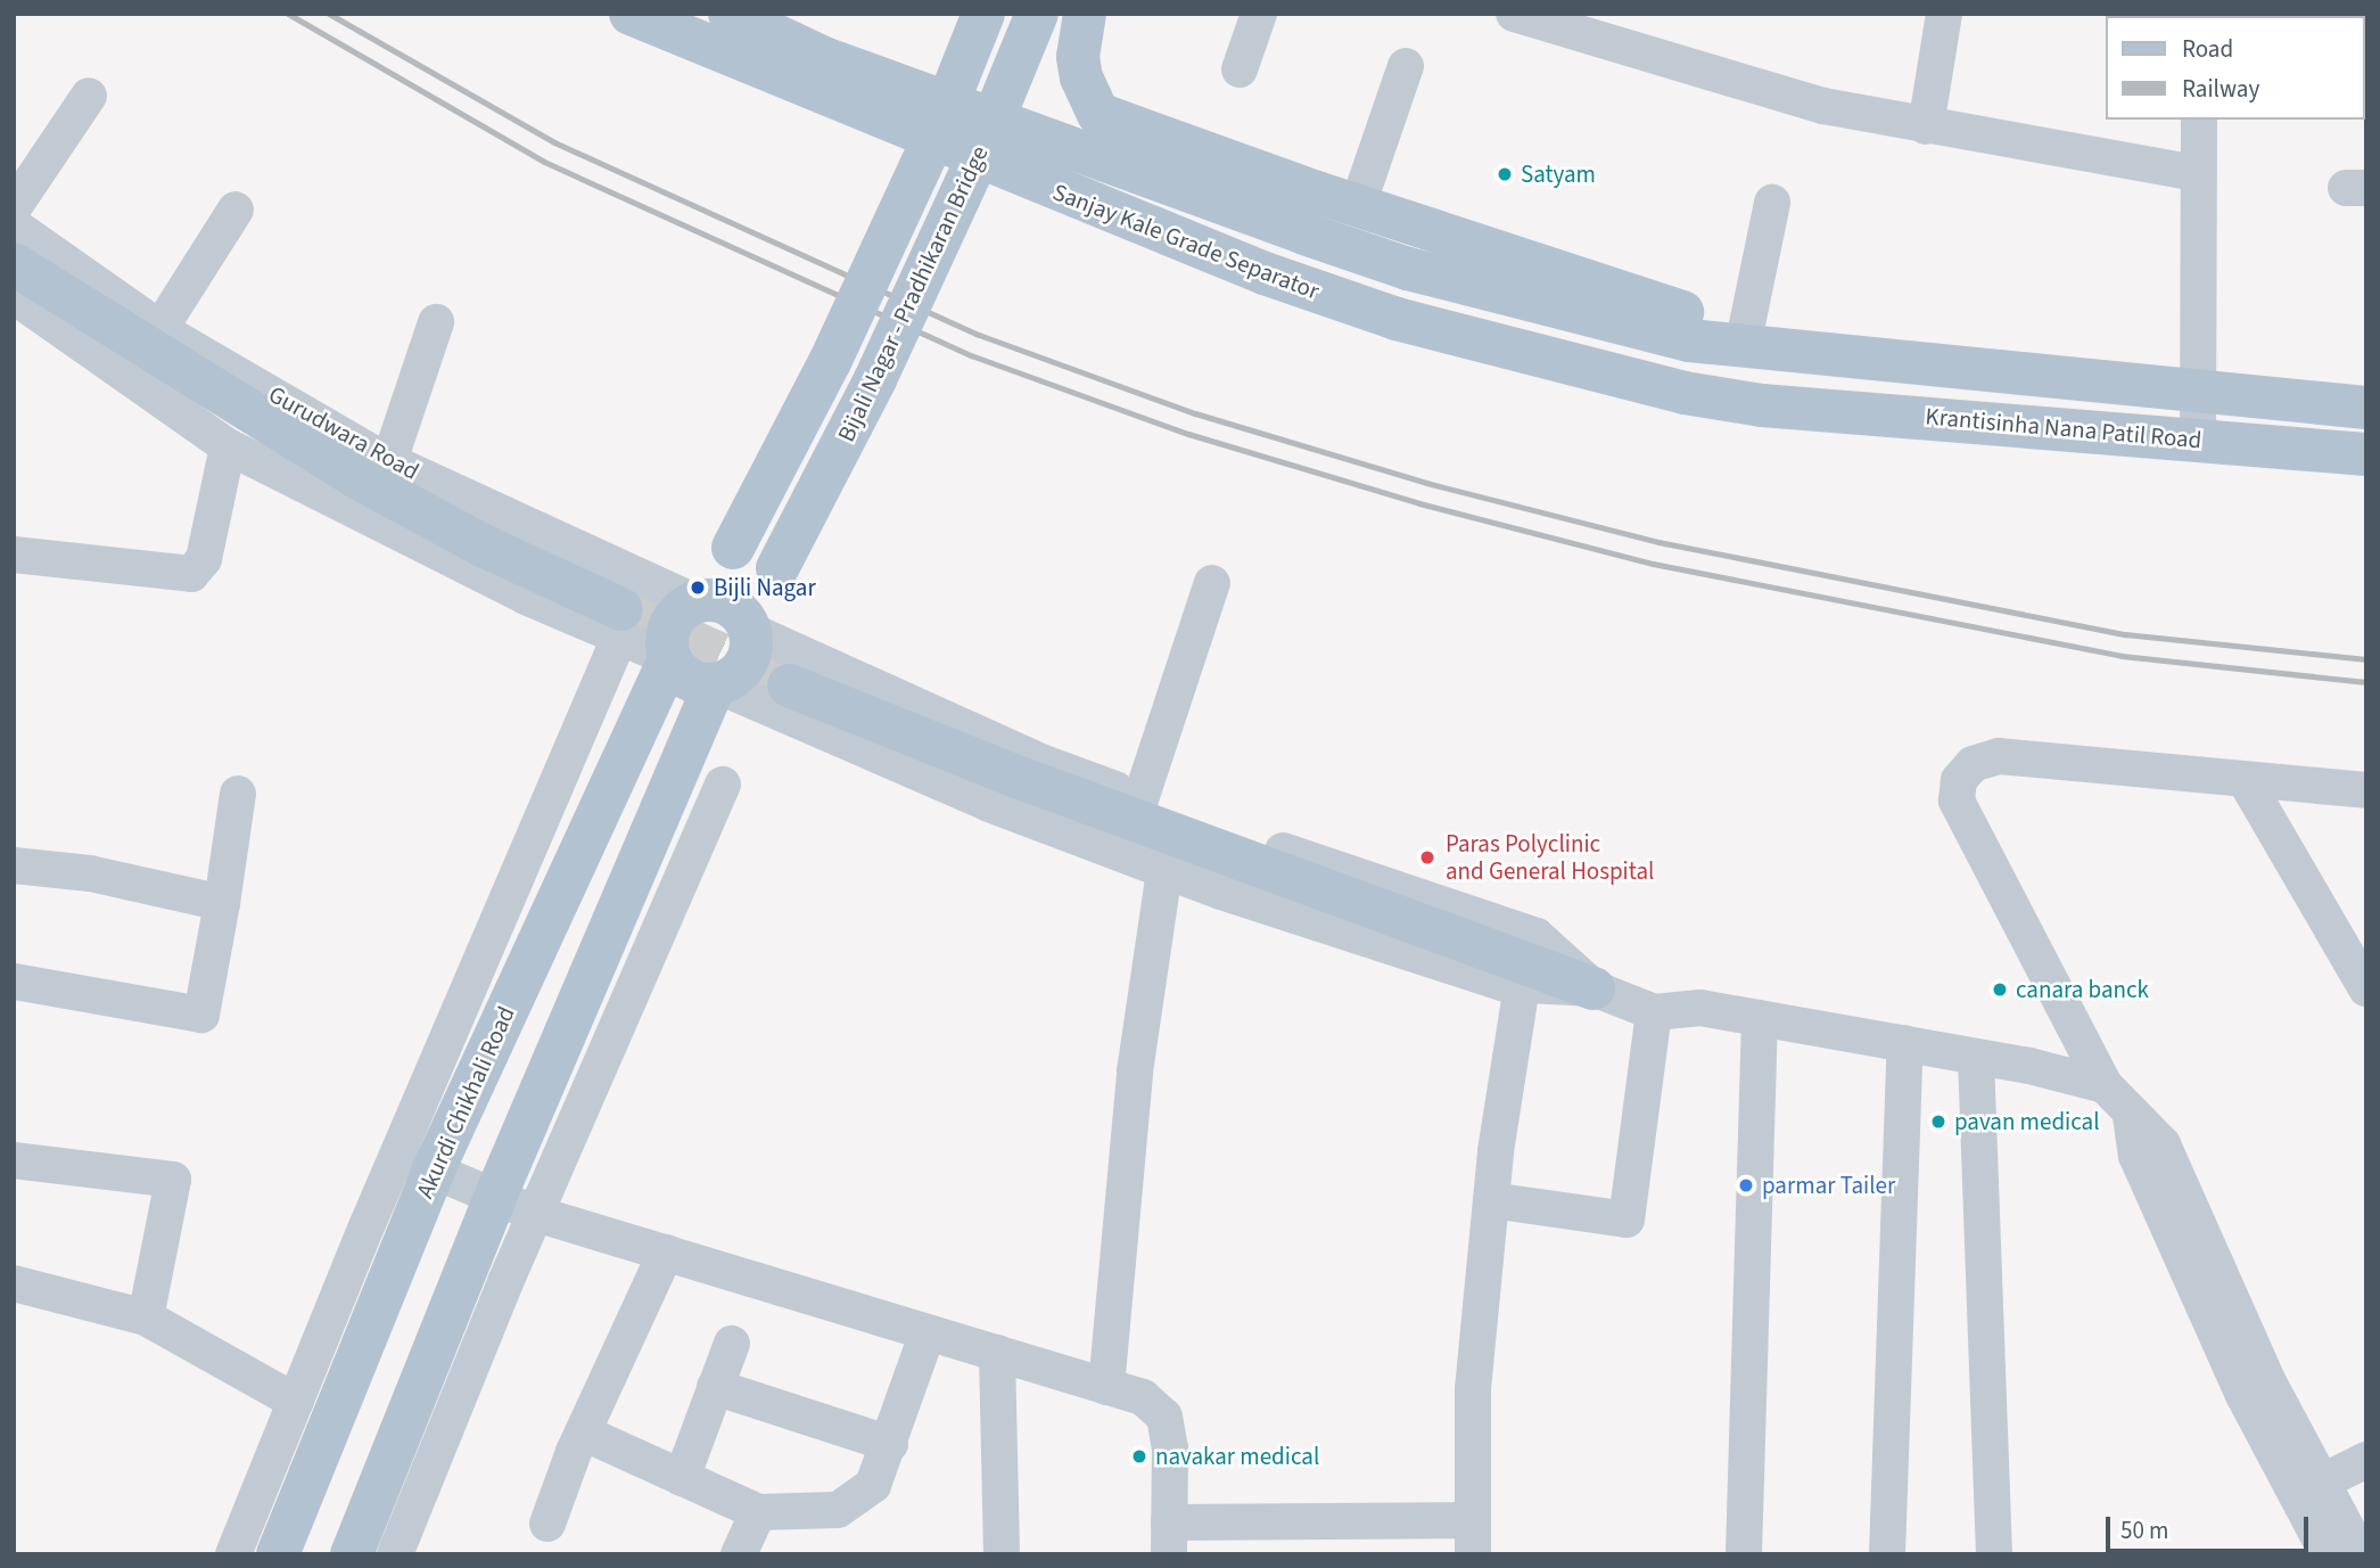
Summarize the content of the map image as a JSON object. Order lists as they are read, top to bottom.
{
  "streets": {
    "main road": [
      "Sanjay Kale Grade Separator",
      "Bijali Nagar - Pradhikaran Bridge",
      "Krantisinha Nana Patil Road",
      "Akurdi Chikhali Road"
    ],
    "street": ["Gurudwara Road"]
  },
  "crossings": [
    ["Sanjay Kale Grade Separator", "Krantisinha Nana Patil Road"],
    ["Bijali Nagar - Pradhikaran Bridge", "Gurudwara Road"],
    ["Bijali Nagar - Pradhikaran Bridge", "Akurdi Chikhali Road"],
    ["Gurudwara Road", "Akurdi Chikhali Road"]
  ],
  "places": [
    "Satyam",
    "Bijli Nagar",
    "Paras Polyclinic and General Hospital",
    "canara banck",
    "pavan medical",
    "parmar Tailer",
    "navakar medical"
  ],
  "legend": ["Road", "Railway"],
  "scale_bar": "50 m"
}
